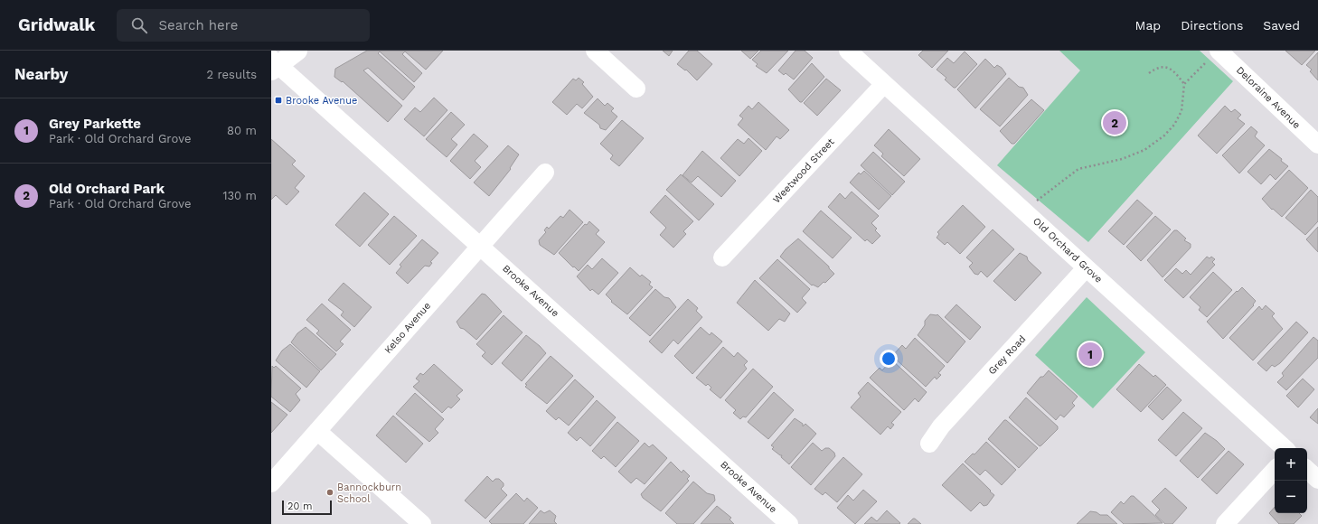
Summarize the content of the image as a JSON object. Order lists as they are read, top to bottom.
{
  "streets": {
    "street": [
      "Deloraine Avenue",
      "Weetwood Street",
      "Old Orchard Grove",
      "Brooke Avenue",
      "Kelso Avenue",
      "Grey Road"
    ]
  },
  "crossings": [
    ["Weetwood Street", "Old Orchard Grove"],
    ["Old Orchard Grove", "Grey Road"],
    ["Brooke Avenue", "Kelso Avenue"]
  ],
  "places": {
    "transit": ["Brooke Avenue"],
    "other": ["Bannockburn School"]
  },
  "scale_bar": "20 m",
  "page": {
    "header": "Gridwalk",
    "search": "Search here",
    "nav": ["Map", "Directions", "Saved"],
    "heading": ["Nearby", "2 results"],
    "list": [
      {
        "mark": "1",
        "name": "Grey Parkette",
        "note": "Park · Old Orchard Grove",
        "value": "80 m"
      },
      {
        "mark": "2",
        "name": "Old Orchard Park",
        "note": "Park · Old Orchard Grove",
        "value": "130 m"
      }
    ],
    "pins": ["2", "1"],
    "map_buttons": ["+", "−"],
    "scale": "20 m"
  }
}
